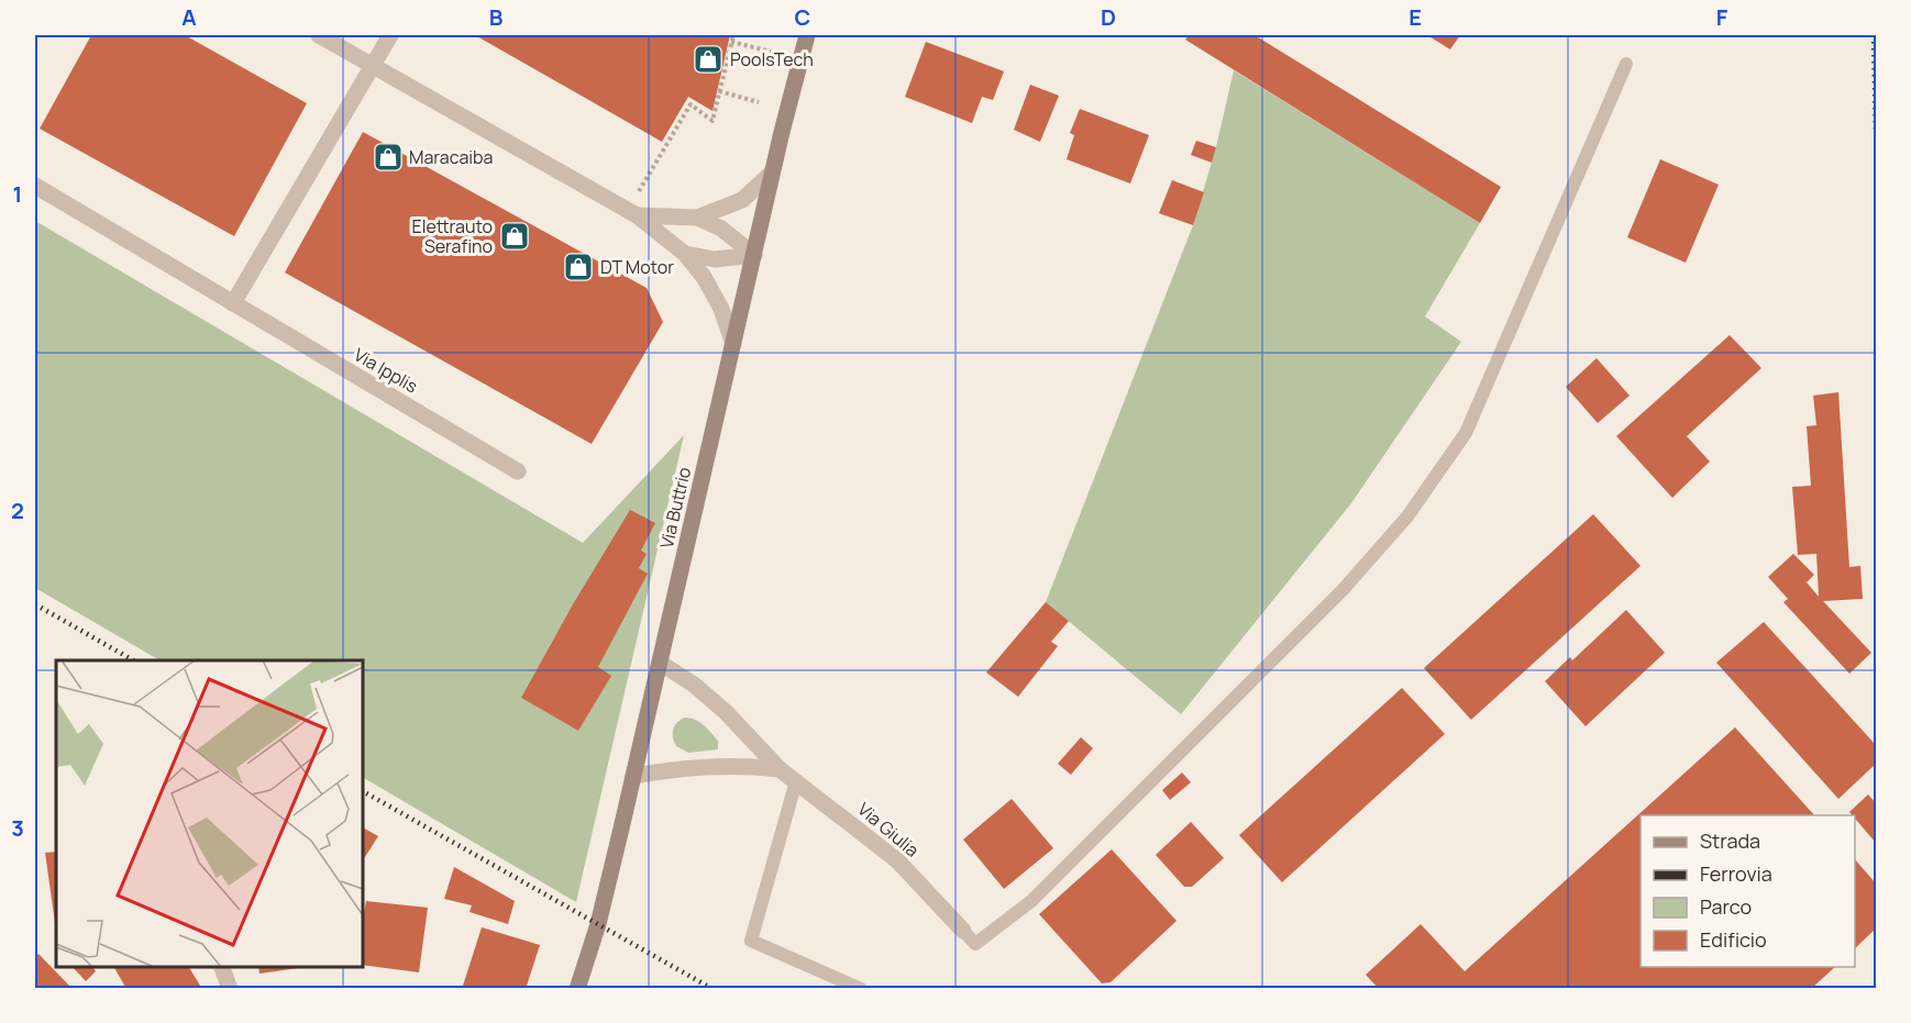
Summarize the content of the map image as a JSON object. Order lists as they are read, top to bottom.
{
  "streets": {
    "street": ["Via Ipplis", "Via Buttrio", "Via Giulia"]
  },
  "crossings": [
    ["Via Buttrio", "Via Giulia"]
  ],
  "places": {
    "shop": [
      "PoolsTech",
      "Maracaiba",
      "Elettrauto Serafino",
      "DT Motor"
    ]
  },
  "legend": [
    "Strada",
    "Ferrovia",
    "Parco",
    "Edificio"
  ],
  "grid": {
    "columns": [
      "A",
      "B",
      "C",
      "D",
      "E",
      "F"
    ],
    "rows": ["1", "2", "3"]
  }
}
